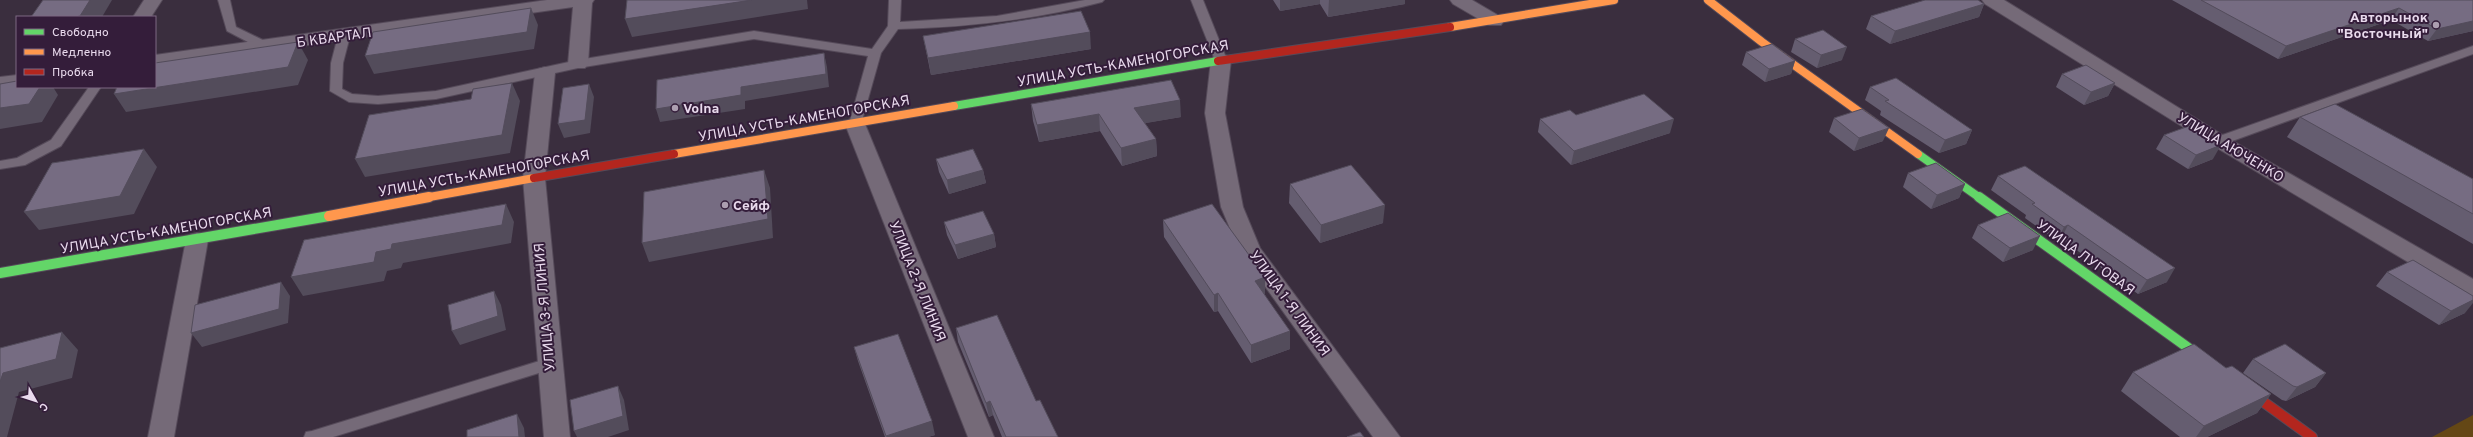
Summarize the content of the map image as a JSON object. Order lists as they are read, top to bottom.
{
  "streets": {
    "street": [
      "Б КВАРТАЛ",
      "УЛИЦА УСТЬ-КАМЕНОГОРСКАЯ",
      "УЛИЦА АЮЧЕНКО",
      "УЛИЦА ЛУГОВАЯ",
      "УЛИЦА 2-Я ЛИНИЯ",
      "УЛИЦА 1-Я ЛИНИЯ",
      "УЛИЦА 3-Я ЛИНИЯ"
    ]
  },
  "crossings": [
    ["УЛИЦА УСТЬ-КАМЕНОГОРСКАЯ", "УЛИЦА 2-Я ЛИНИЯ"],
    ["УЛИЦА УСТЬ-КАМЕНОГОРСКАЯ", "УЛИЦА 1-Я ЛИНИЯ"],
    ["УЛИЦА УСТЬ-КАМЕНОГОРСКАЯ", "УЛИЦА 3-Я ЛИНИЯ"]
  ],
  "places": ["Авторынок \"Восточный\"", "Volna", "Сейф"],
  "legend": ["Свободно", "Медленно", "Пробка"],
  "north": "bottom right"
}
